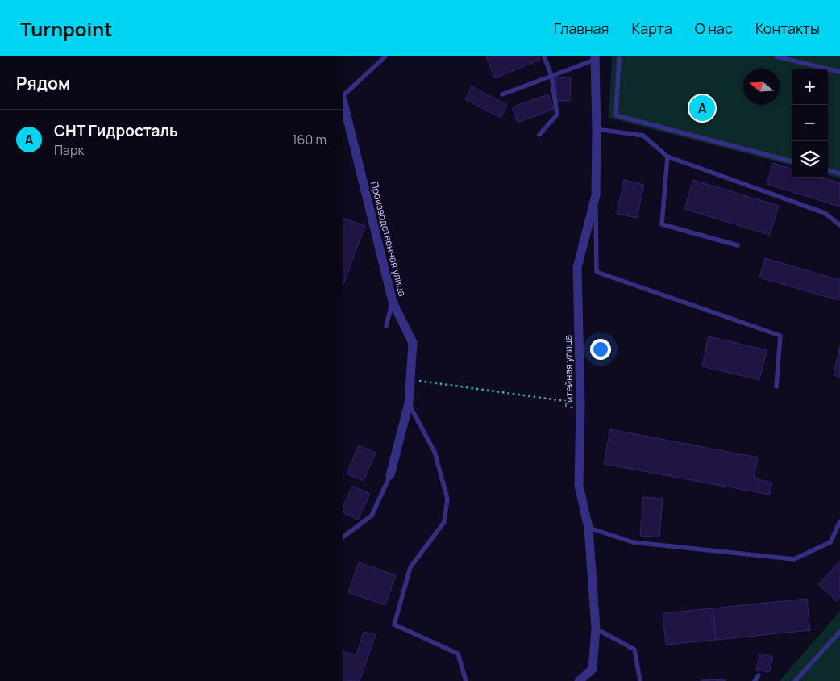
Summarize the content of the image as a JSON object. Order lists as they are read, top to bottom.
{
  "streets": {
    "street": ["Производственная улица", "Литейная улица"]
  },
  "north": "left",
  "page": {
    "header": "Turnpoint",
    "nav": [
      "Главная",
      "Карта",
      "О нас",
      "Контакты"
    ],
    "heading": "Рядом",
    "map_buttons": ["+", "−"],
    "pins": "A",
    "list": [
      {
        "mark": "A",
        "name": "СНТ Гидросталь",
        "note": "Парк",
        "value": "160 m"
      }
    ]
  }
}
